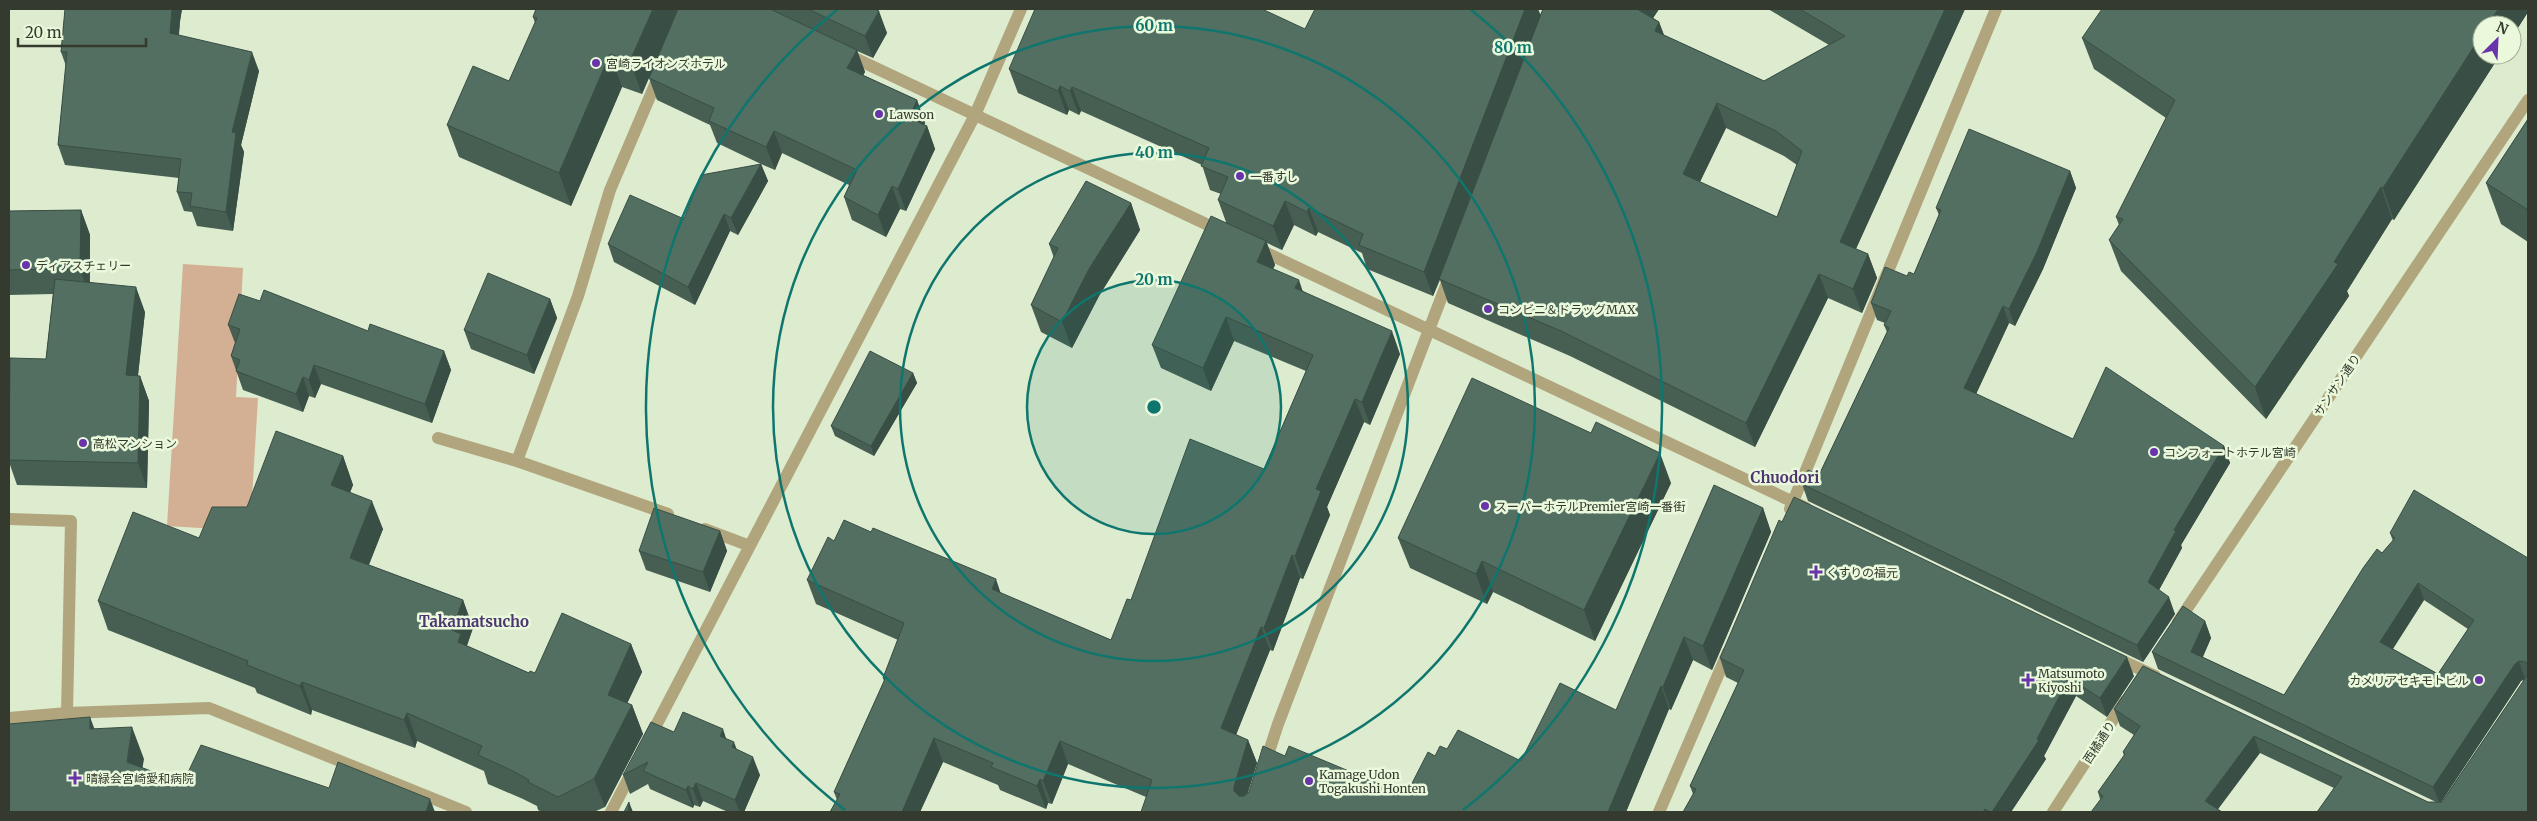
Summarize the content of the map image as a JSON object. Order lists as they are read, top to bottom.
{
  "streets": {
    "street": ["サンサン通り", "西橘通り"]
  },
  "districts": ["Chuodori", "Takamatsucho"],
  "places": {
    "other": [
      "宮崎ライオンズホテル",
      "Lawson",
      "一番すし",
      "ディアスチェリー",
      "コンビニ＆ドラッグMAX",
      "高松マンション",
      "コンフォートホテル宮崎",
      "スーパーホテルPremier宮崎一番街",
      "カメリアセキモトビル",
      "Kamage Udon Togakushi Honten"
    ],
    "health": ["くすりの福元", "Matsumoto Kiyoshi", "晴緑会宮崎愛和病院"]
  },
  "scale_bar": "20 m",
  "north": "top right",
  "rings": [
    "60 m",
    "80 m",
    "40 m",
    "20 m"
  ]
}
